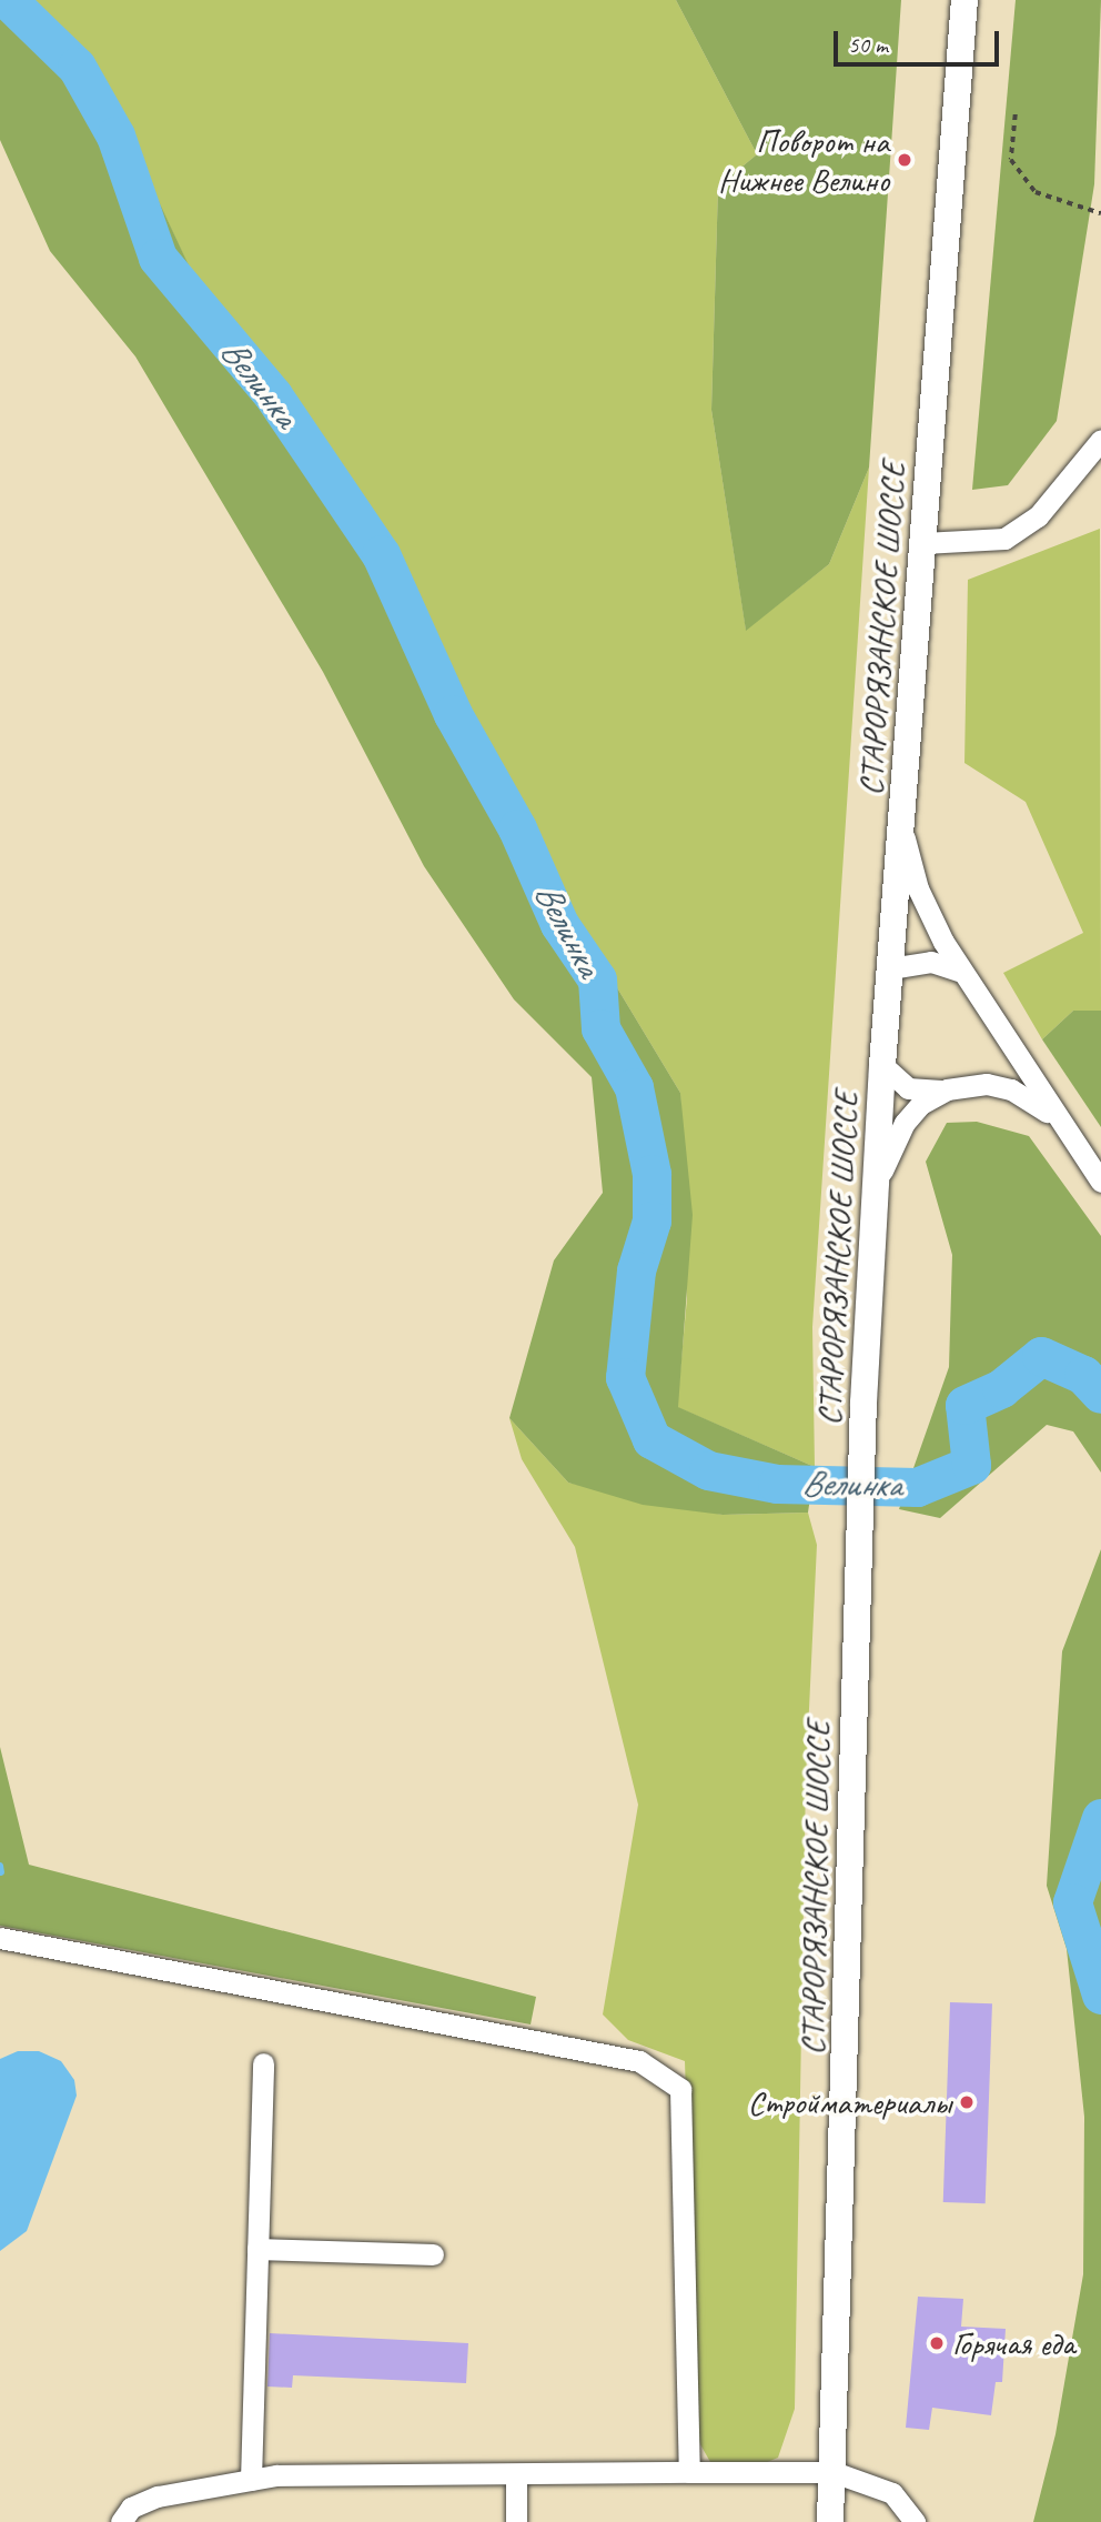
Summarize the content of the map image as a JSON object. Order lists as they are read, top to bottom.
{
  "streets": {
    "main road": ["СТАРОРЯЗАНСКОЕ ШОССЕ"]
  },
  "water": ["Велинка"],
  "places": ["Поворот на Нижнее Велино", "Стройматериалы", "Горячая еда"],
  "scale_bar": "50 m"
}
